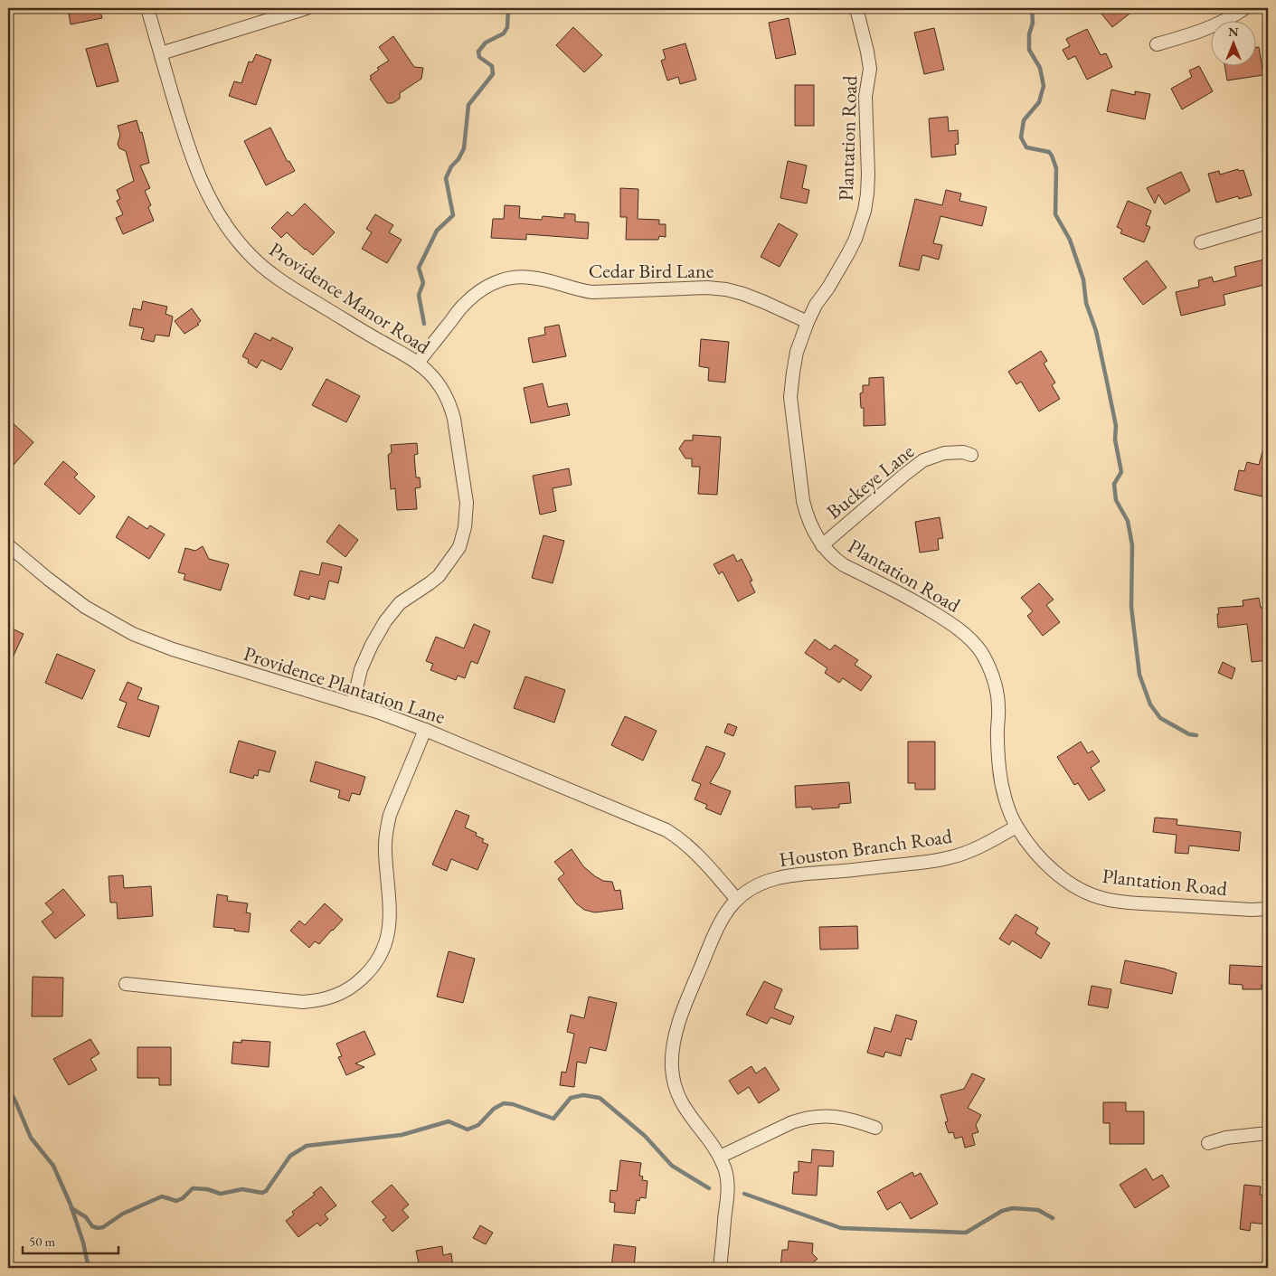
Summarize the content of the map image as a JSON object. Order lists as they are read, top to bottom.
{
  "streets": {
    "street": [
      "Plantation Road",
      "Cedar Bird Lane",
      "Providence Manor Road",
      "Buckeye Lane",
      "Providence Plantation Lane",
      "Houston Branch Road"
    ]
  },
  "crossings": [
    ["Plantation Road", "Cedar Bird Lane"],
    ["Plantation Road", "Buckeye Lane"],
    ["Plantation Road", "Houston Branch Road"],
    ["Cedar Bird Lane", "Providence Manor Road"],
    ["Providence Manor Road", "Providence Plantation Lane"],
    ["Providence Plantation Lane", "Houston Branch Road"]
  ],
  "scale_bar": "50 m",
  "north": "top"
}
